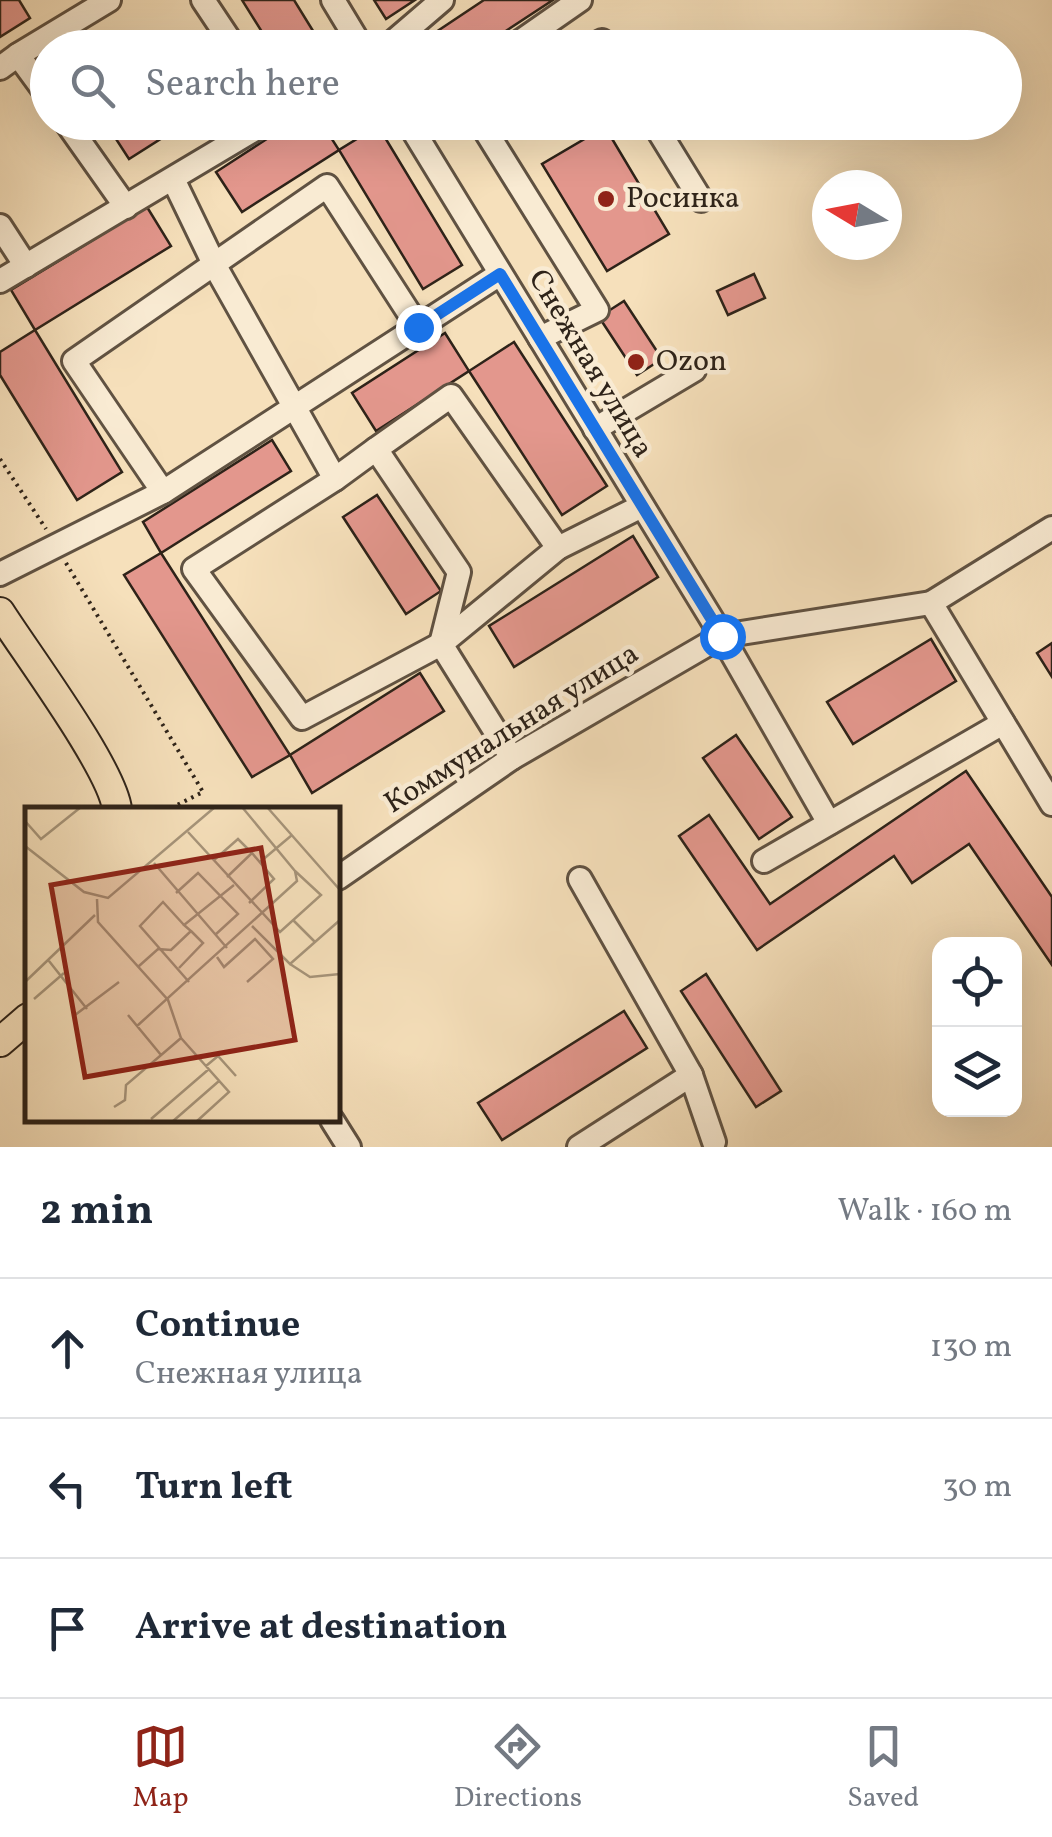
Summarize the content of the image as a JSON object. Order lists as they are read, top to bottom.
{
  "streets": {
    "street": ["Снежная улица", "Коммунальная улица"]
  },
  "crossings": [
    ["Снежная улица", "Коммунальная улица"]
  ],
  "places": ["Росинка", "Ozon"],
  "north": "left",
  "page": {
    "search": "Search here",
    "heading": ["2 min", "Walk · 160 m"],
    "list": [
      ["Continue", "Снежная улица", "130 m"],
      ["Turn left", "30 m"],
      "Arrive at destination"
    ],
    "nav": ["Map", "Directions", "Saved"]
  }
}
